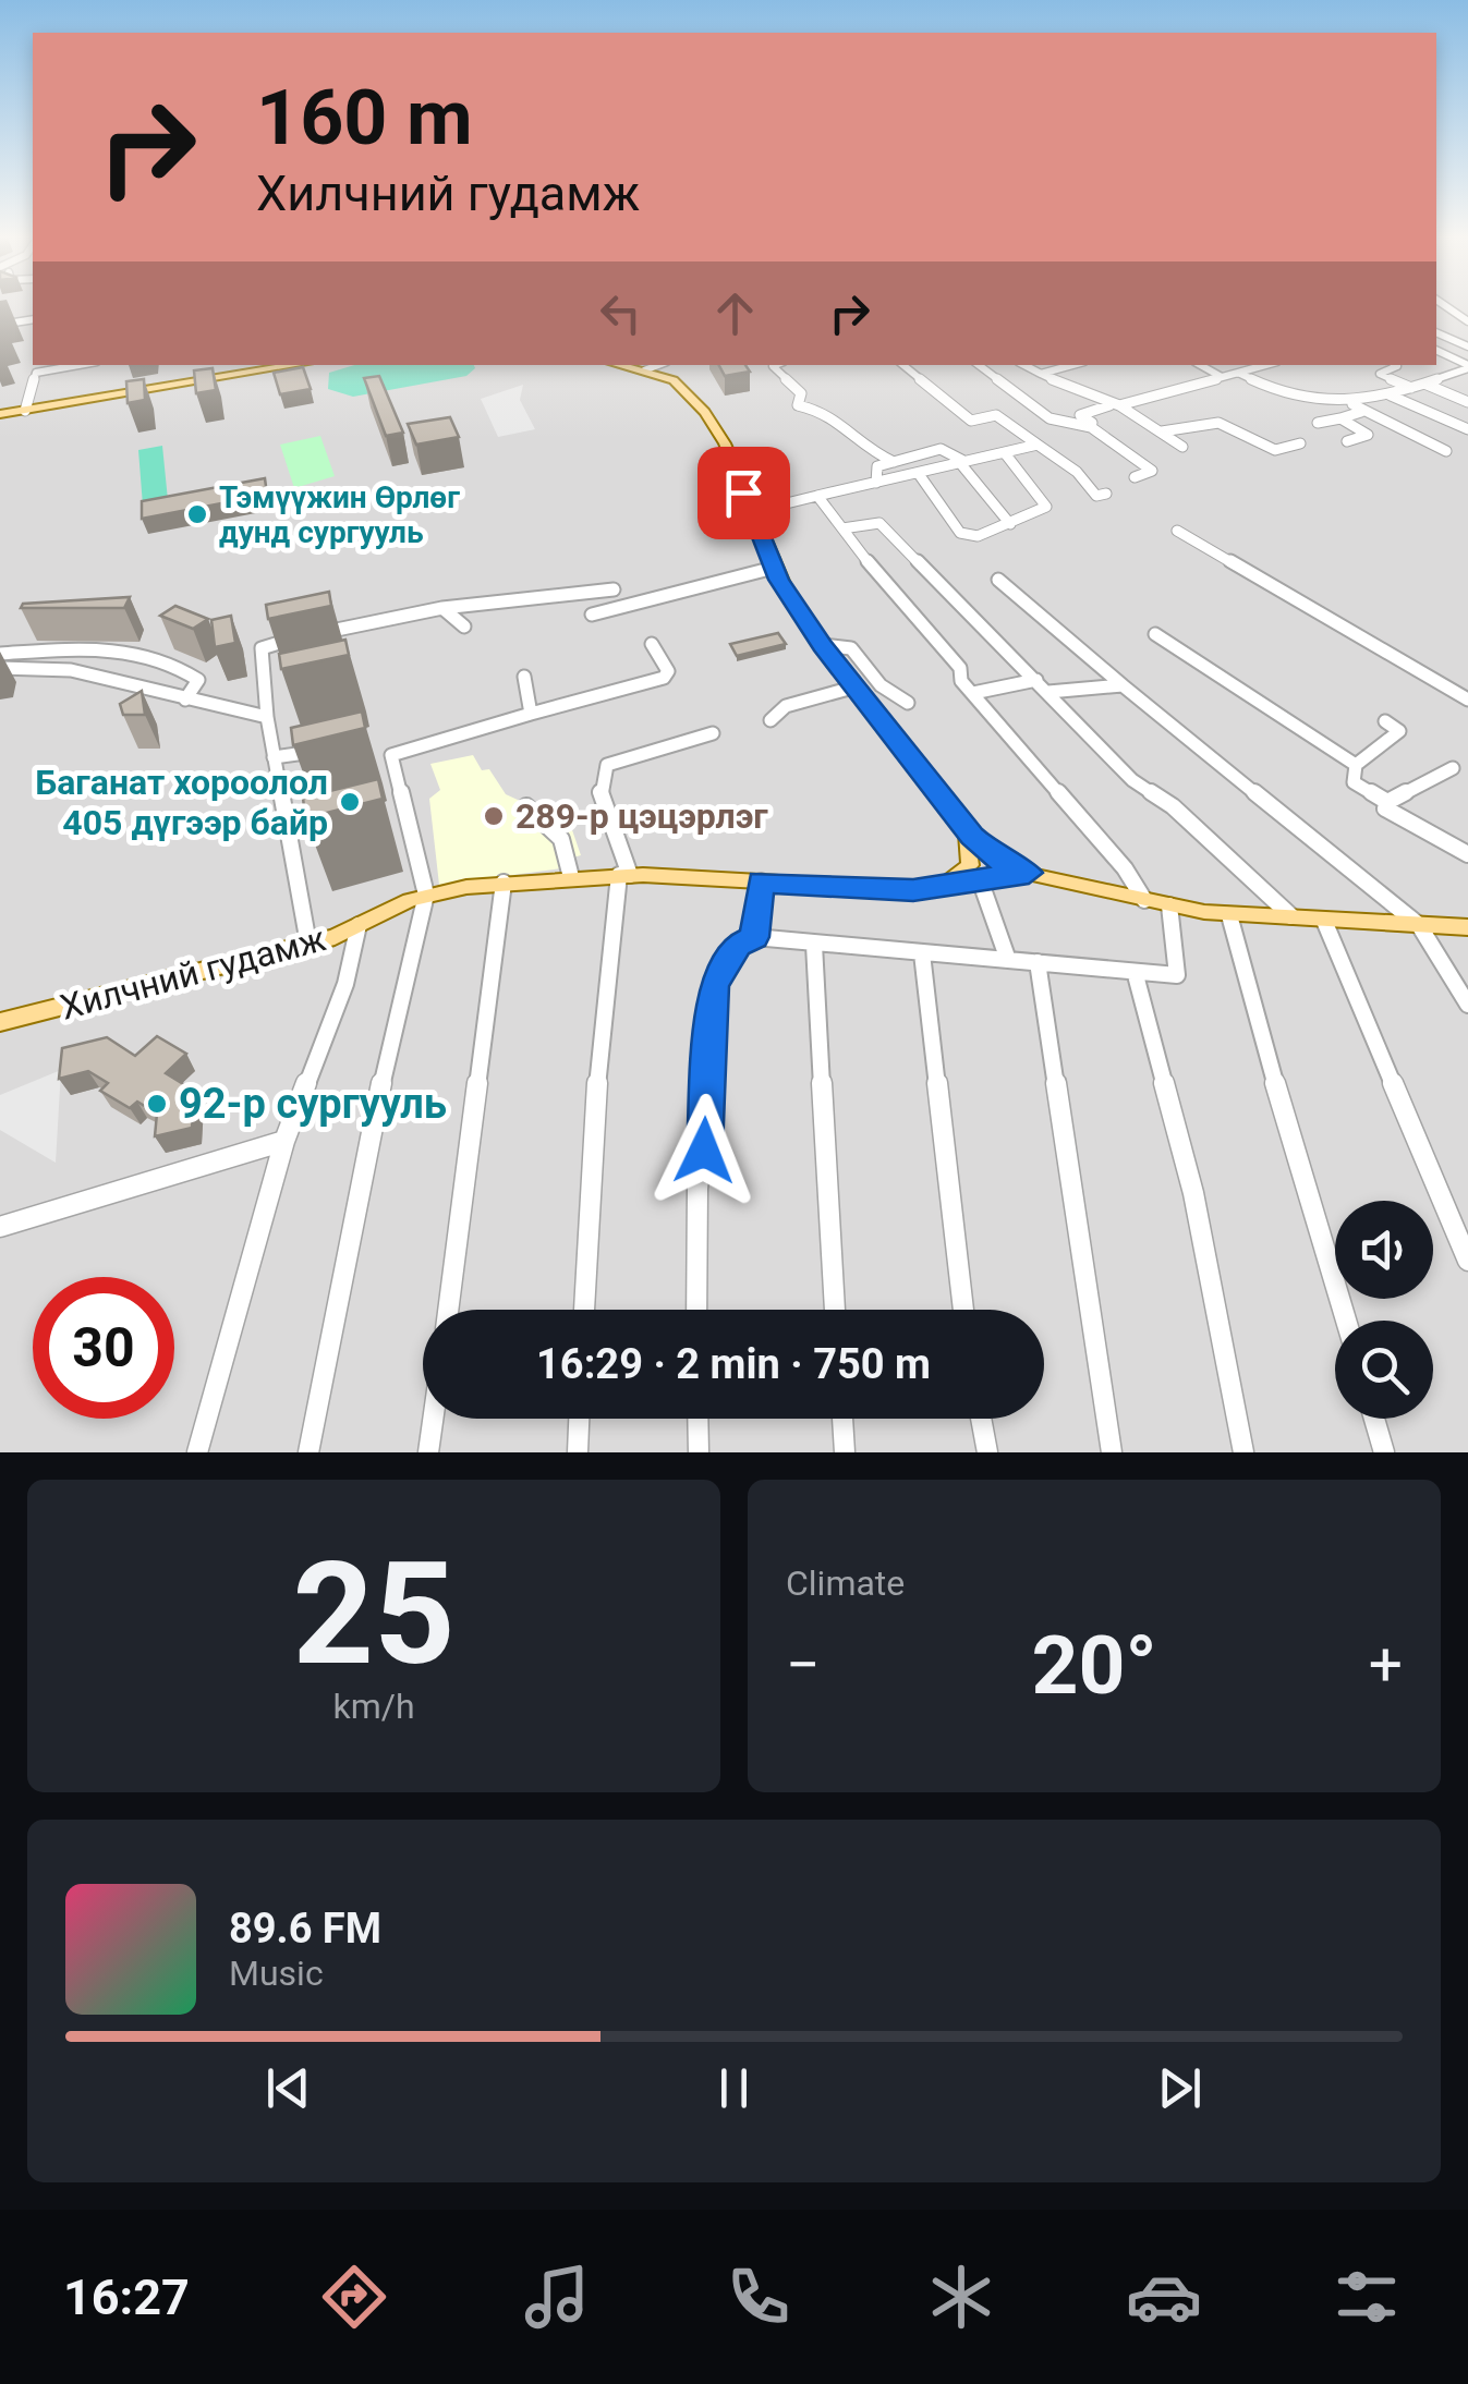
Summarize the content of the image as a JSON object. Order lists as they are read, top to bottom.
{
  "streets": {
    "main road": ["Хилчний гудамж"]
  },
  "places": [
    "Тэмүүжин Өрлөг дунд сургууль",
    "Баганат хороолол 405 дүгээр байр",
    "289-р цэцэрлэг",
    "92-р сургууль"
  ],
  "page": {
    "turn": ["160 m", "Хилчний гудамж"],
    "limit": "30",
    "trip": "16:29 · 2 min · 750 m",
    "tile": [
      ["25", "km/h"],
      "Climate"
    ],
    "heat": ["−", "20°", "+"],
    "song": ["89.6 FM", "Music"],
    "tabs": "16:27"
  }
}
